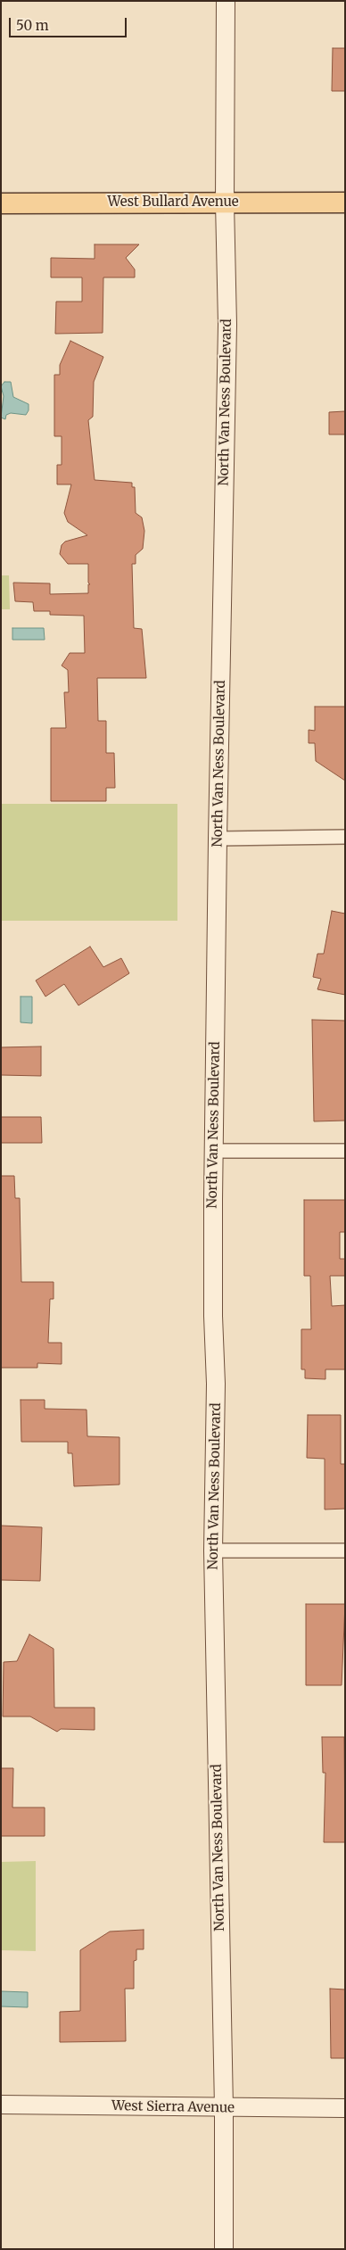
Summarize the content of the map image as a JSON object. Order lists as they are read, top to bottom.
{
  "streets": {
    "main road": ["West Bullard Avenue"],
    "street": ["North Van Ness Boulevard", "West Sierra Avenue"]
  },
  "crossings": [
    ["West Bullard Avenue", "North Van Ness Boulevard"],
    ["North Van Ness Boulevard", "West Sierra Avenue"]
  ],
  "scale_bar": "50 m"
}
